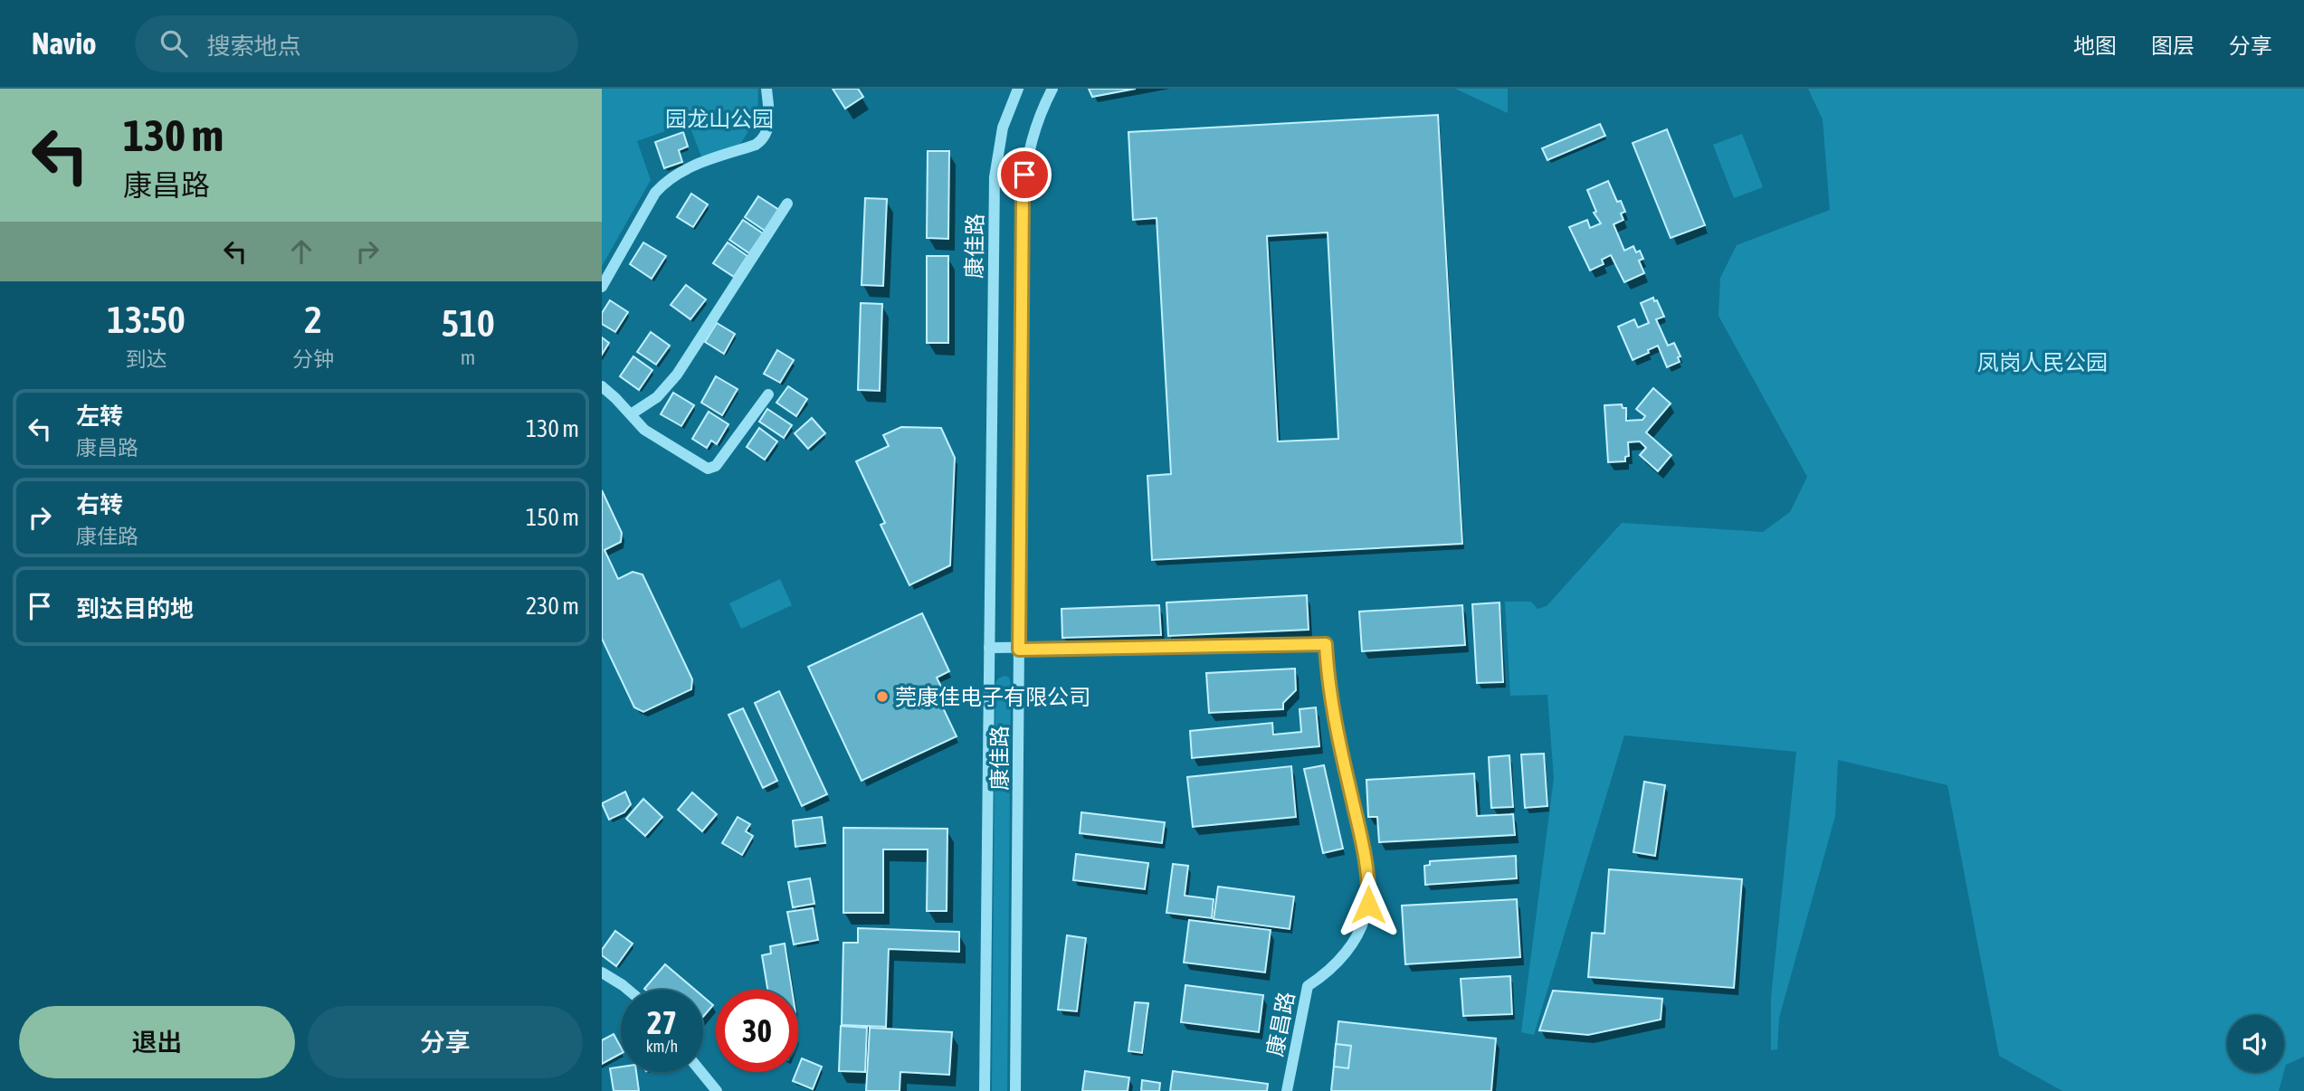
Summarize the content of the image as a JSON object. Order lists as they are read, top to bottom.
{
  "streets": {
    "street": ["康佳路", "康昌路"]
  },
  "crossings": [
    ["康佳路", "康昌路"]
  ],
  "parks": ["园龙山公园", "凤岗人民公园"],
  "places": ["莞康佳电子有限公司"],
  "page": {
    "header": "Navio",
    "search": "搜索地点",
    "nav": ["地图", "图层", "分享"],
    "turn": ["130 m", "康昌路"],
    "eta": [
      "13:50",
      "到达",
      "2",
      "分钟",
      "510",
      "m"
    ],
    "list": [
      {
        "name": "左转",
        "note": "康昌路",
        "value": "130 m"
      },
      {
        "name": "右转",
        "note": "康佳路",
        "value": "150 m"
      },
      {
        "name": "到达目的地",
        "value": "230 m"
      }
    ],
    "speed": "27 km/h",
    "limit": "30",
    "buttons": ["退出", "分享"]
  }
}
